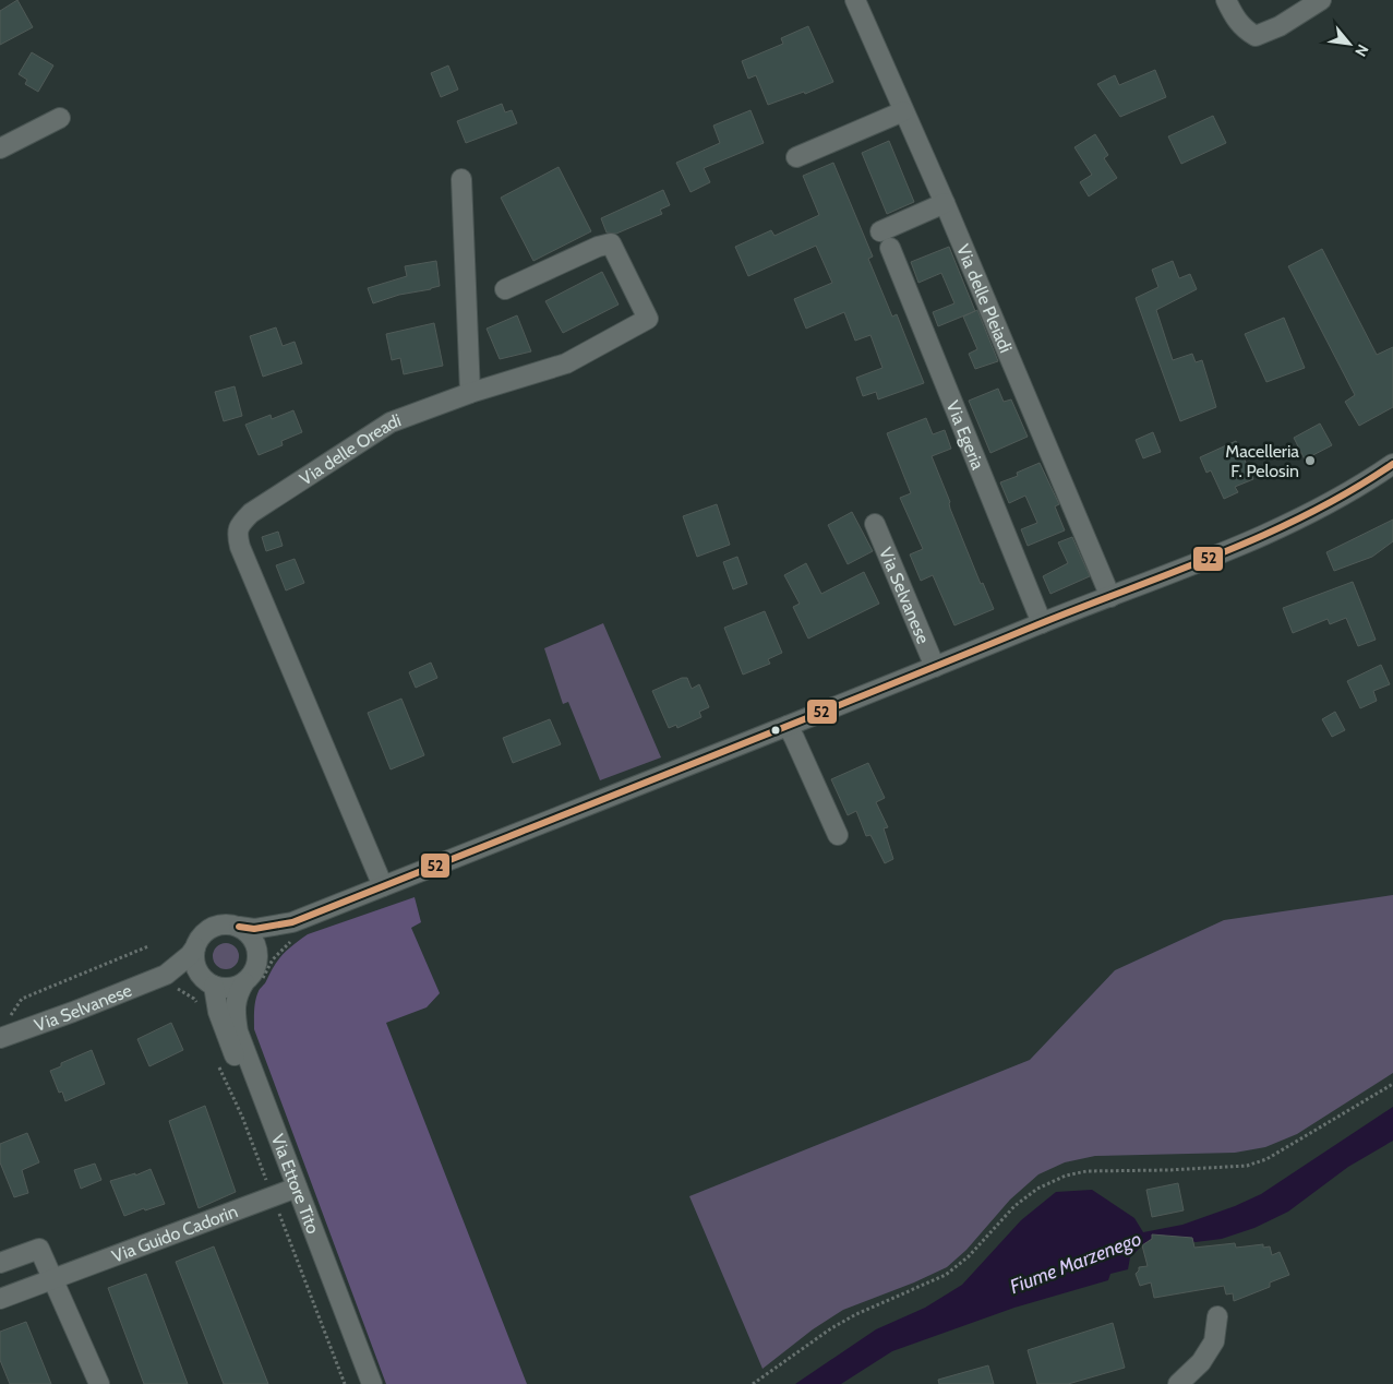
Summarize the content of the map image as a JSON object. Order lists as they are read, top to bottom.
{
  "streets": {
    "street": [
      "Via delle Pleiadi",
      "Via Egeria",
      "Via delle Oreadi",
      "Via Selvanese",
      "Via Ettore Tito",
      "Via Guido Cadorin"
    ]
  },
  "crossings": [
    ["Via delle Pleiadi", "Via Egeria"],
    ["Via Selvanese", "Via Ettore Tito"],
    ["Via Ettore Tito", "Via Guido Cadorin"]
  ],
  "water": ["Fiume Marzenego"],
  "places": ["Macelleria F. Pelosin"],
  "lines": ["transit line 52"],
  "north": "bottom right"
}
